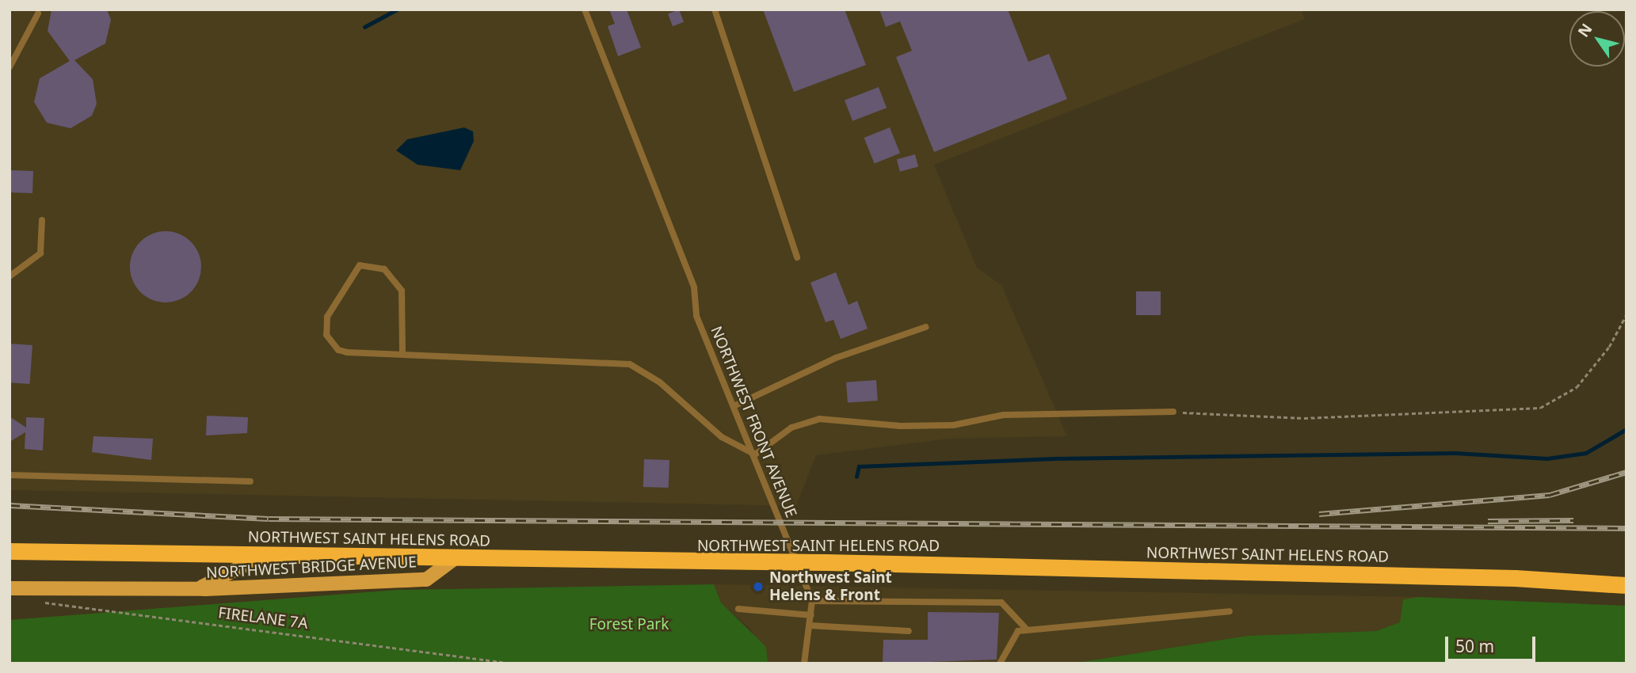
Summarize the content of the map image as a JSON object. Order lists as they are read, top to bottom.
{
  "streets": {
    "highway": ["NORTHWEST SAINT HELENS ROAD"],
    "main road": ["NORTHWEST BRIDGE AVENUE"],
    "lane": ["NORTHWEST FRONT AVENUE"],
    "path": ["FIRELANE 7A"]
  },
  "crossings": [
    ["NORTHWEST FRONT AVENUE", "NORTHWEST SAINT HELENS ROAD"],
    ["NORTHWEST SAINT HELENS ROAD", "NORTHWEST BRIDGE AVENUE"]
  ],
  "parks": ["Forest Park"],
  "places": ["Northwest Saint Helens & Front"],
  "scale_bar": "50 m",
  "north": "top left"
}
